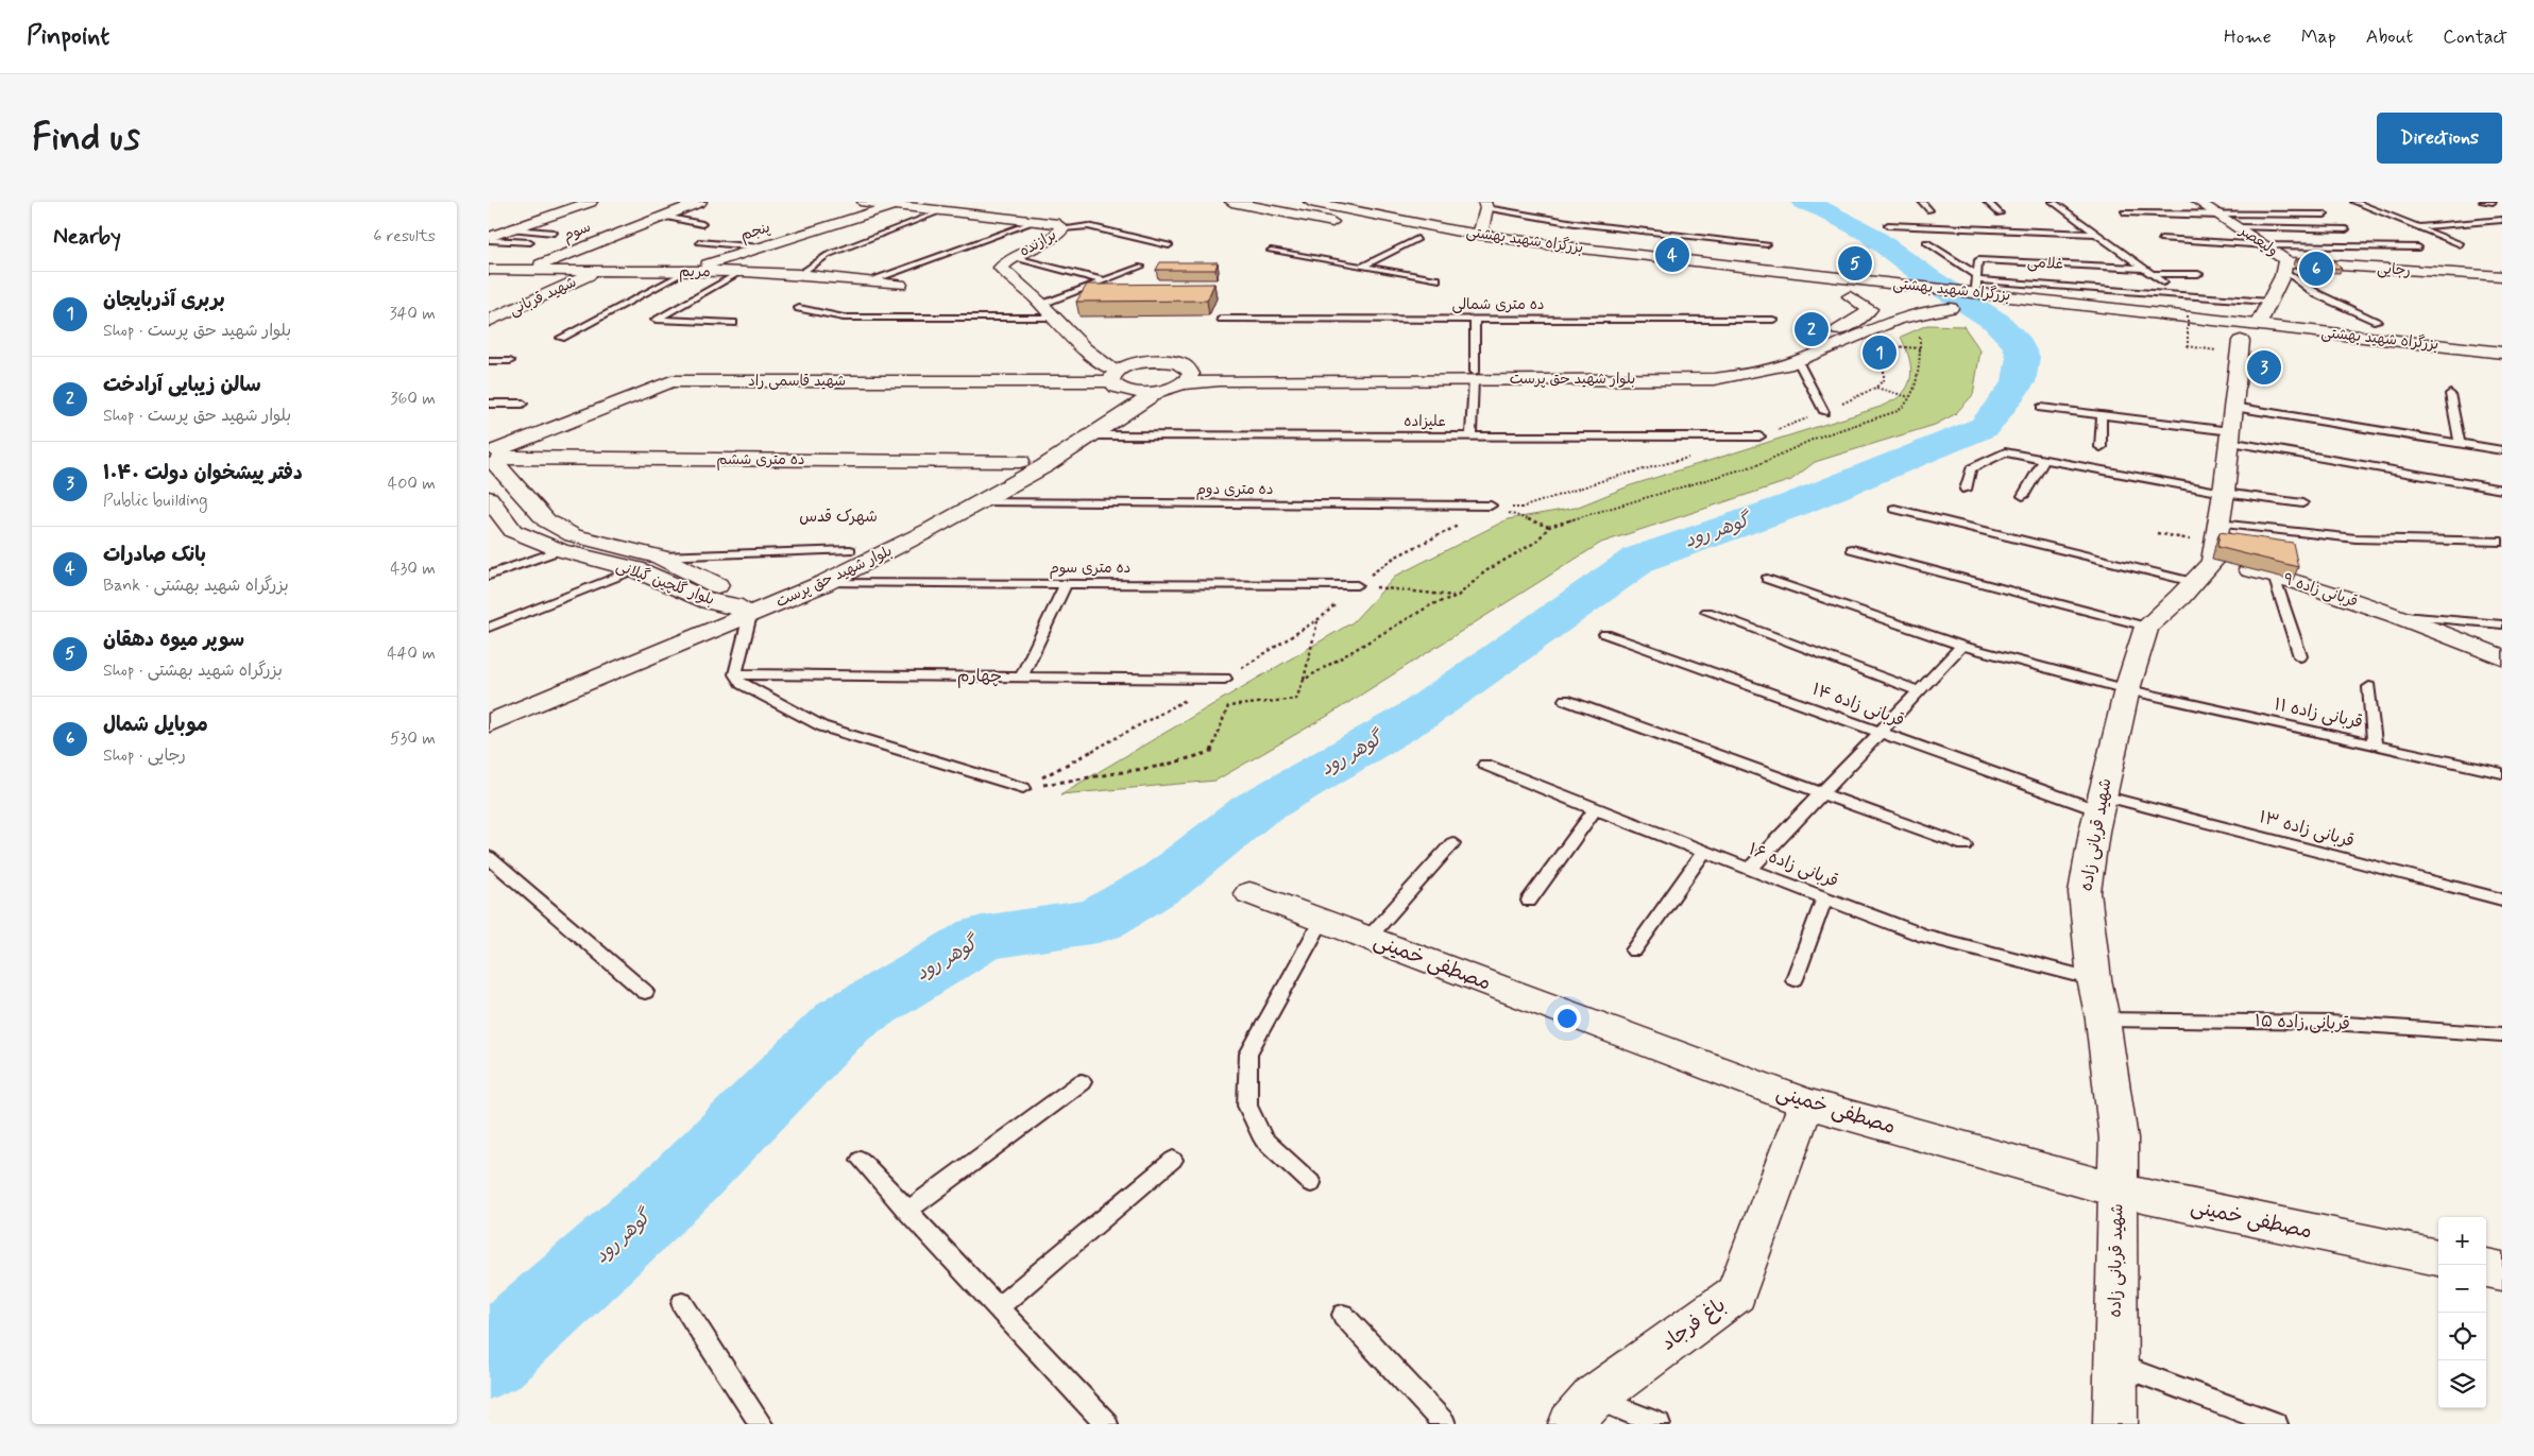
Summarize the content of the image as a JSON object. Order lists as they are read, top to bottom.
{
  "streets": {
    "main road": [
      "سوم",
      "پنجم",
      "بزرگراه شهید بهشتی",
      "ولیعصر",
      "برازنده",
      "رجایی",
      "مریم",
      "شهید قربانی",
      "بلوار شهید حق پرست",
      "شهید قاسمی راد",
      "ده متری ششم",
      "بلوار گلچین گیلانی",
      "قربانی زاده ۹",
      "شهید قربانی زاده",
      "مصطفی خمینی",
      "باغ فرجاد"
    ],
    "lane": [
      "غلامی",
      "ده متری شمالی",
      "علیزاده",
      "ده متری دوم",
      "ده متری سوم",
      "چهارم",
      "قربانی زاده ۱۴",
      "قربانی زاده ۱۱",
      "قربانی زاده ۱۳",
      "قربانی زاده ۱۶",
      "قربانی زاده ۱۵"
    ]
  },
  "crossings": [
    ["سوم", "مریم"],
    ["پنجم", "برازنده"],
    ["پنجم", "مریم"],
    ["بزرگراه شهید بهشتی", "ولیعصر"],
    ["بزرگراه شهید بهشتی", "غلامی"],
    ["بزرگراه شهید بهشتی", "بلوار شهید حق پرست"],
    ["ولیعصر", "رجایی"],
    ["برازنده", "بلوار شهید حق پرست"],
    ["برازنده", "شهید قاسمی راد"],
    ["مریم", "شهید قربانی"],
    ["بلوار شهید حق پرست", "شهید قاسمی راد"],
    ["بلوار شهید حق پرست", "علیزاده"],
    ["بلوار شهید حق پرست", "ده متری ششم"],
    ["بلوار شهید حق پرست", "ده متری دوم"],
    ["بلوار شهید حق پرست", "ده متری سوم"],
    ["بلوار شهید حق پرست", "بلوار گلچین گیلانی"],
    ["شهید قاسمی راد", "ده متری ششم"],
    ["شهید قاسمی راد", "بلوار گلچین گیلانی"],
    ["ده متری ششم", "بلوار گلچین گیلانی"],
    ["قربانی زاده ۹", "شهید قربانی زاده"],
    ["قربانی زاده ۱۴", "قربانی زاده ۱۳"],
    ["قربانی زاده ۱۴", "شهید قربانی زاده"],
    ["قربانی زاده ۱۱", "شهید قربانی زاده"],
    ["قربانی زاده ۱۳", "شهید قربانی زاده"],
    ["شهید قربانی زاده", "قربانی زاده ۱۶"],
    ["شهید قربانی زاده", "مصطفی خمینی"],
    ["شهید قربانی زاده", "قربانی زاده ۱۵"],
    ["مصطفی خمینی", "باغ فرجاد"]
  ],
  "districts": ["شهرک قدس"],
  "water": ["گوهر رود"],
  "page": {
    "header": "Pinpoint",
    "nav": [
      "Home",
      "Map",
      "About",
      "Contact"
    ],
    "buttons": "Directions",
    "title": "Find us",
    "heading": ["Nearby", "6 results"],
    "pins": [
      "4",
      "5",
      "6",
      "2",
      "1",
      "3"
    ],
    "list": [
      {
        "mark": "1",
        "name": "بربری آذربایجان",
        "note": "Shop · بلوار شهید حق پرست",
        "value": "340 m"
      },
      {
        "mark": "2",
        "name": "سالن زیبایی آرادخت",
        "note": "Shop · بلوار شهید حق پرست",
        "value": "360 m"
      },
      {
        "mark": "3",
        "name": "دفتر پیشخوان دولت ۱۰۴۰",
        "note": "Public building",
        "value": "400 m"
      },
      {
        "mark": "4",
        "name": "بانک صادرات",
        "note": "Bank · بزرگراه شهید بهشتی",
        "value": "430 m"
      },
      {
        "mark": "5",
        "name": "سوپر میوه دهقان",
        "note": "Shop · بزرگراه شهید بهشتی",
        "value": "440 m"
      },
      {
        "mark": "6",
        "name": "موبایل شمال",
        "note": "Shop · رجایی",
        "value": "530 m"
      }
    ],
    "map_buttons": ["+", "−"]
  }
}
